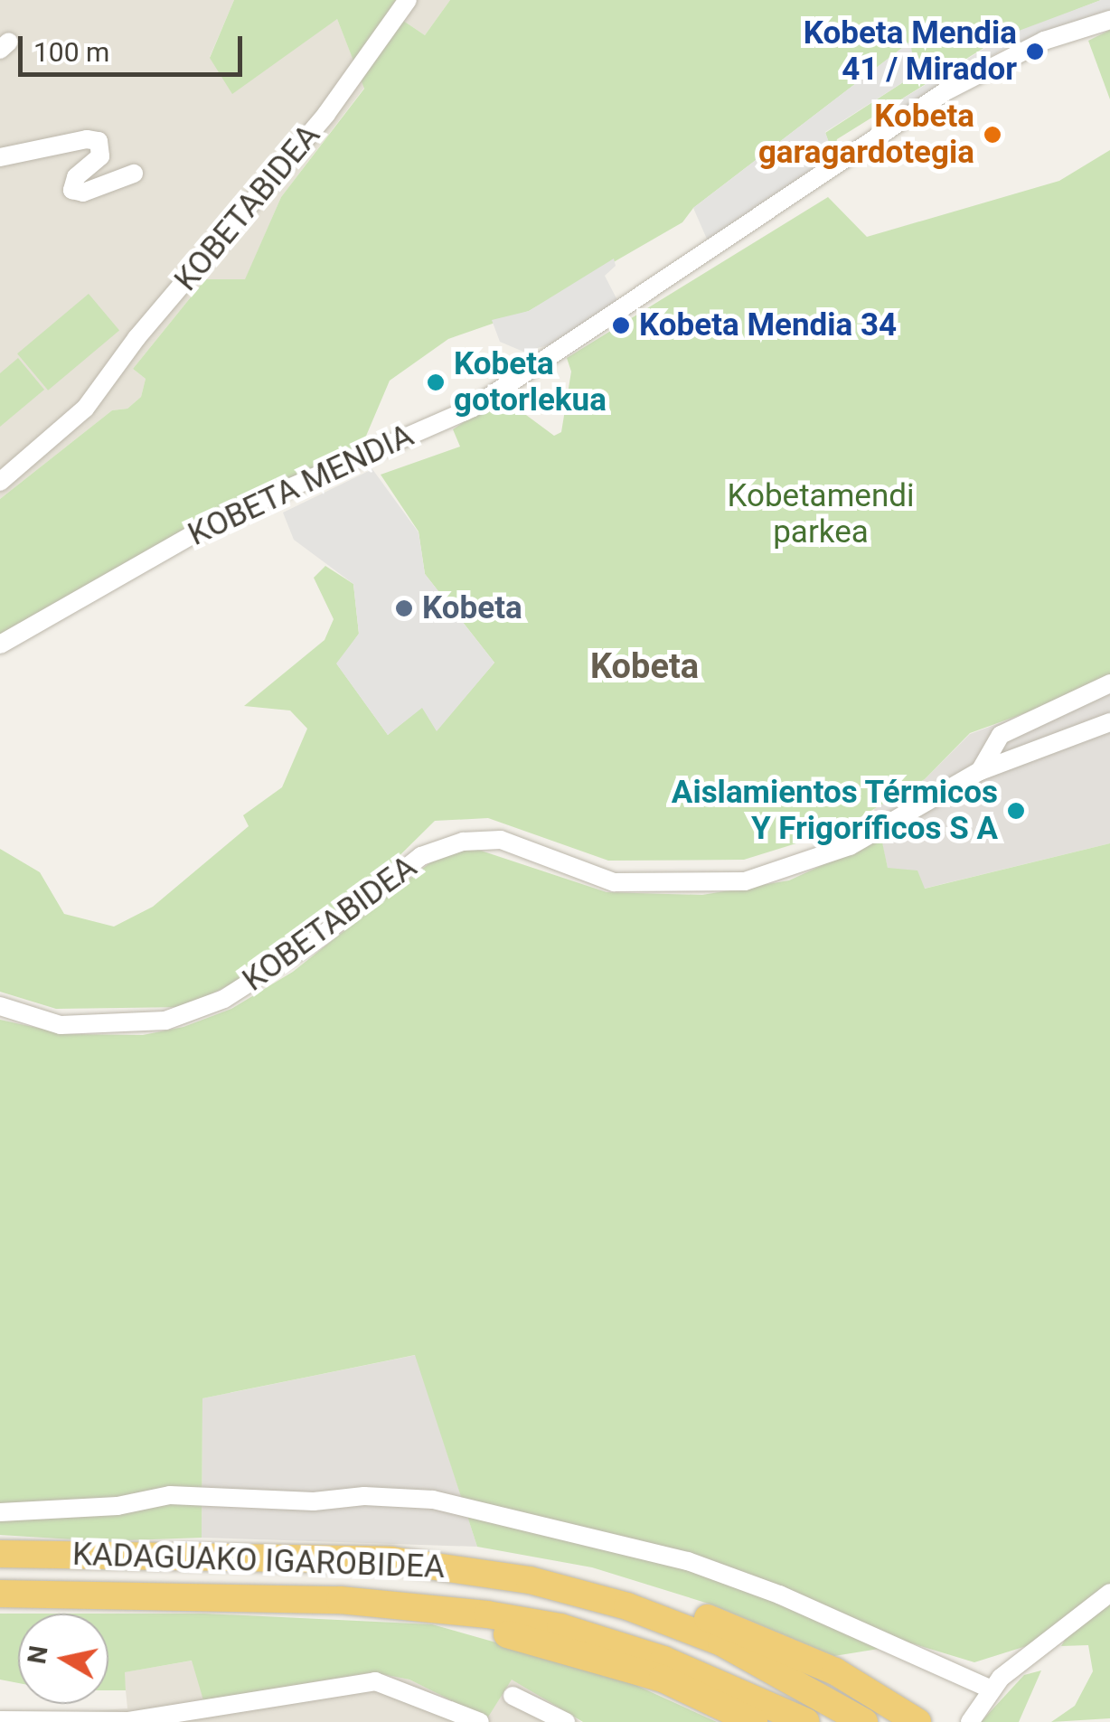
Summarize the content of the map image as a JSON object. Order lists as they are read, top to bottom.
{
  "streets": {
    "highway": ["KADAGUAKO IGAROBIDEA"],
    "street": ["KOBETABIDEA", "KOBETA MENDIA"]
  },
  "districts": ["Kobeta"],
  "parks": ["Kobetamendi parkea"],
  "places": [
    "Kobeta Mendia 41 / Mirador",
    "Kobeta garagardotegia",
    "Kobeta Mendia 34",
    "Kobeta gotorlekua",
    "Kobeta",
    "Aislamientos Térmicos Y Frigoríficos S A"
  ],
  "scale_bar": "100 m",
  "north": "left"
}
